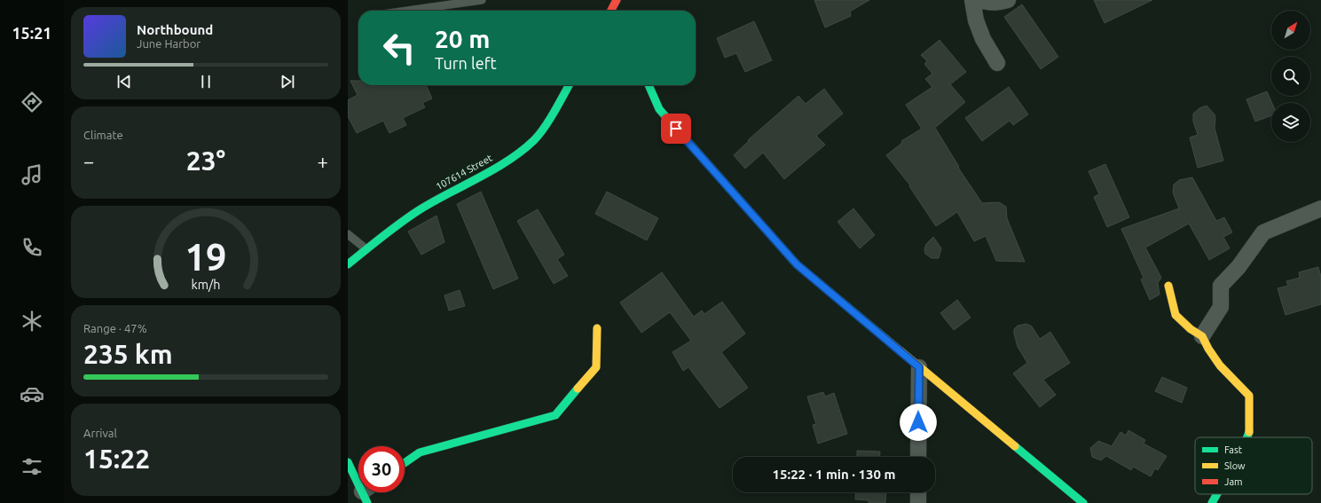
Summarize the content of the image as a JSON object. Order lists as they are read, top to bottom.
{
  "streets": {
    "street": ["107614 Street"]
  },
  "legend": ["Fast", "Slow", "Jam"],
  "north": "top right",
  "page": {
    "tabs": "15:21",
    "turn": ["20 m", "Turn left"],
    "song": ["Northbound", "June Harbor"],
    "tile": [
      "Climate",
      ["Range · 47%", "235 km"],
      ["Arrival", "15:22"]
    ],
    "heat": ["−", "23°", "+"],
    "limit": "30",
    "trip": "15:22 · 1 min · 130 m",
    "gauge": ["19", "km/h"]
  }
}
